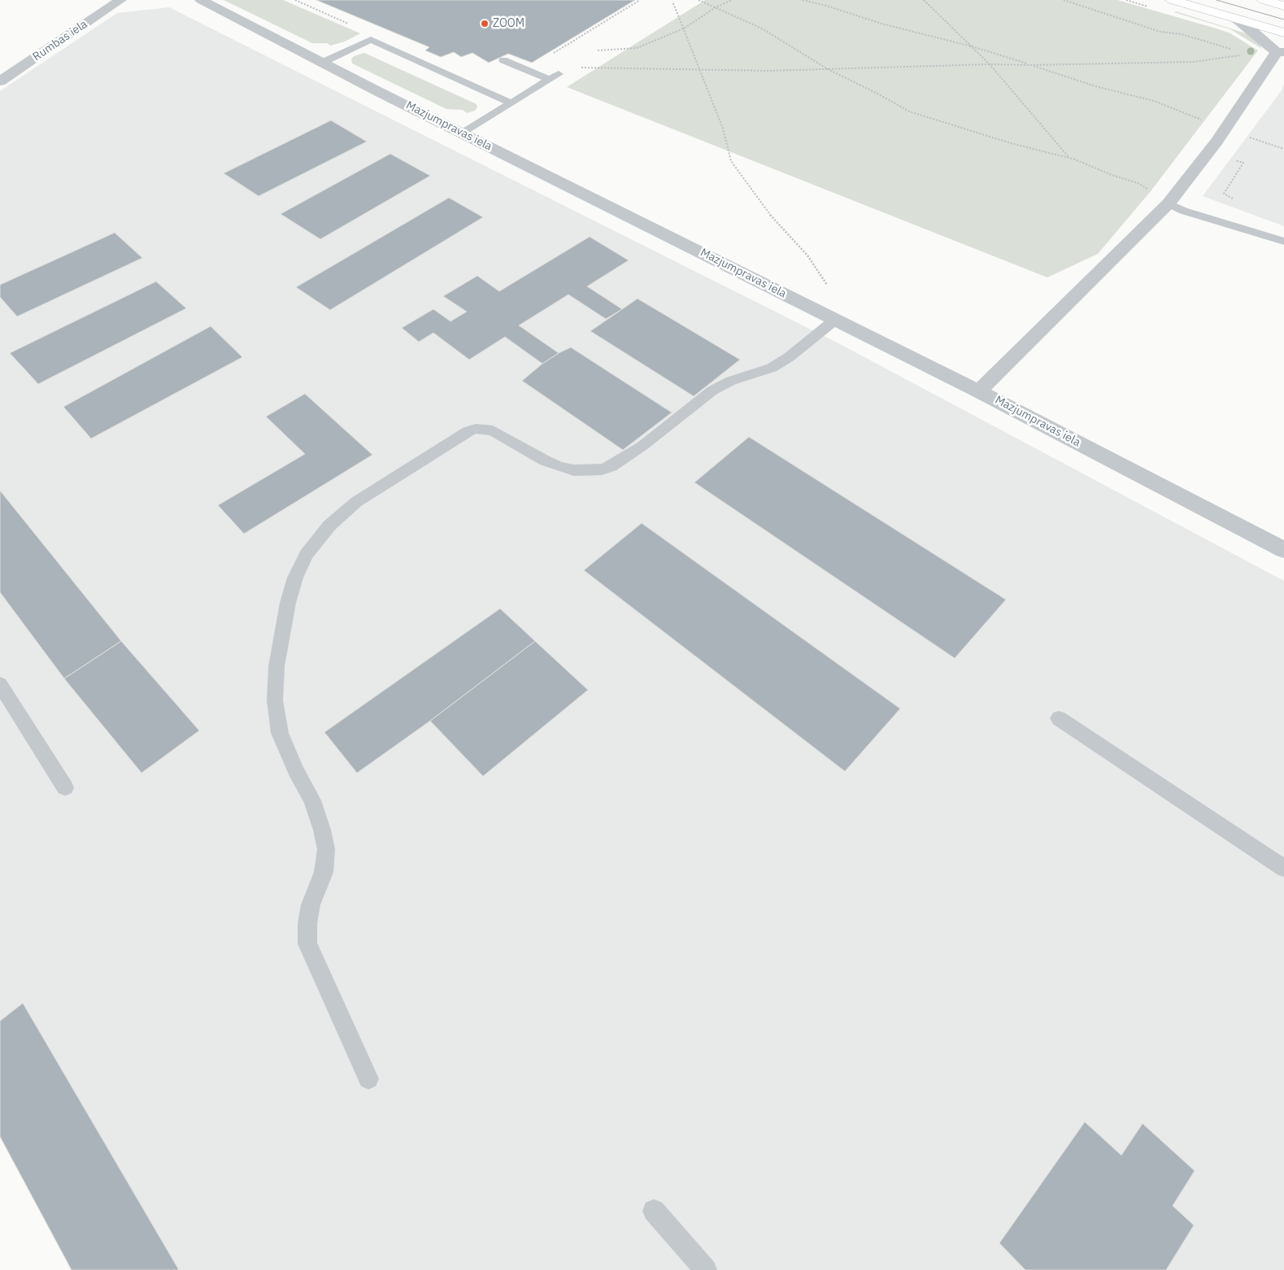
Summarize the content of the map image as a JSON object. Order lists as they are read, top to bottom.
{
  "streets": {
    "street": ["Rumbas iela", "Mazjumpravas iela"]
  },
  "places": ["ZOOM"]
}
